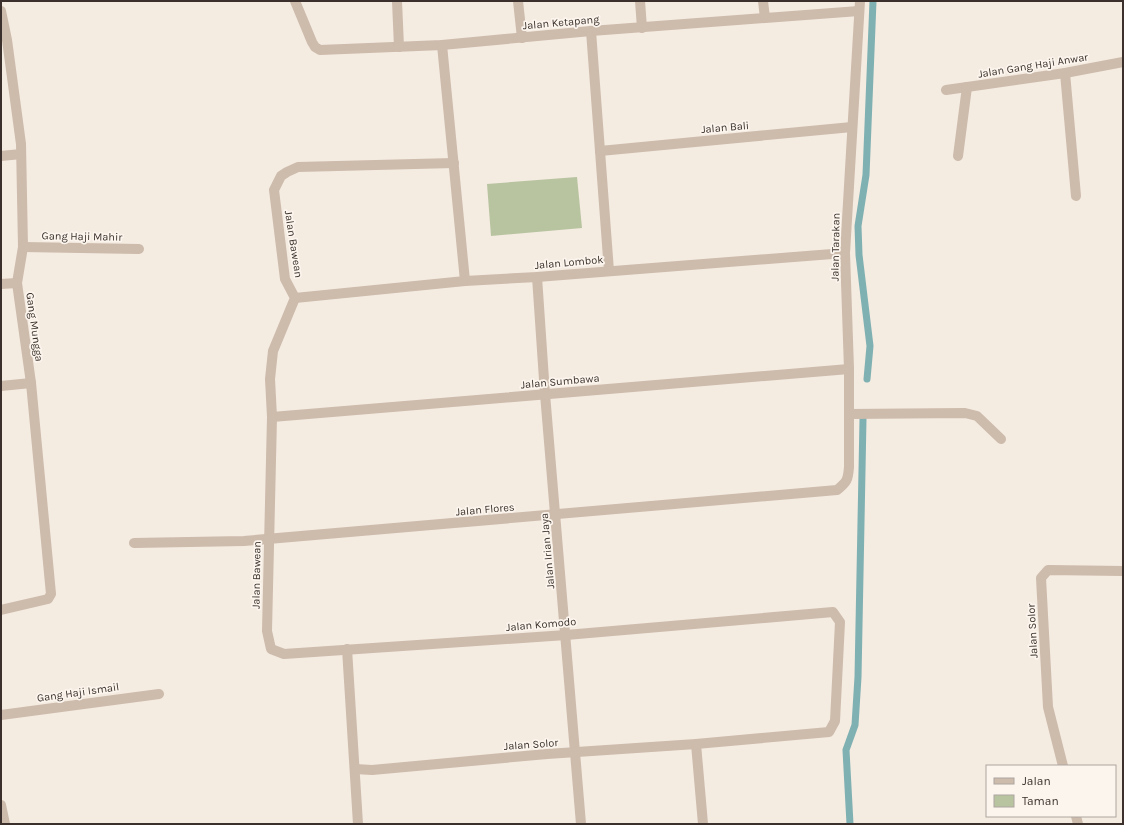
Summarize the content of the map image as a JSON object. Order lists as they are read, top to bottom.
{
  "streets": {
    "street": [
      "Jalan Ketapang",
      "Jalan Gang Haji Anwar",
      "Jalan Bali",
      "Gang Haji Mahir",
      "Jalan Bawean",
      "Jalan Tarakan",
      "Jalan Lombok",
      "Gang Mungga",
      "Jalan Sumbawa",
      "Jalan Flores",
      "Jalan Irian Jaya",
      "Jalan Komodo",
      "Jalan Solor",
      "Gang Haji Ismail"
    ]
  },
  "crossings": [
    ["Jalan Ketapang", "Jalan Tarakan"],
    ["Jalan Bali", "Jalan Tarakan"],
    ["Gang Haji Mahir", "Gang Mungga"],
    ["Jalan Bawean", "Jalan Lombok"],
    ["Jalan Bawean", "Jalan Sumbawa"],
    ["Jalan Bawean", "Jalan Flores"],
    ["Jalan Bawean", "Jalan Komodo"],
    ["Jalan Tarakan", "Jalan Lombok"],
    ["Jalan Tarakan", "Jalan Sumbawa"],
    ["Jalan Tarakan", "Jalan Flores"],
    ["Jalan Lombok", "Jalan Irian Jaya"],
    ["Jalan Sumbawa", "Jalan Irian Jaya"],
    ["Jalan Flores", "Jalan Irian Jaya"],
    ["Jalan Irian Jaya", "Jalan Komodo"],
    ["Jalan Irian Jaya", "Jalan Solor"],
    ["Jalan Komodo", "Jalan Solor"]
  ],
  "legend": ["Jalan", "Taman"]
}
